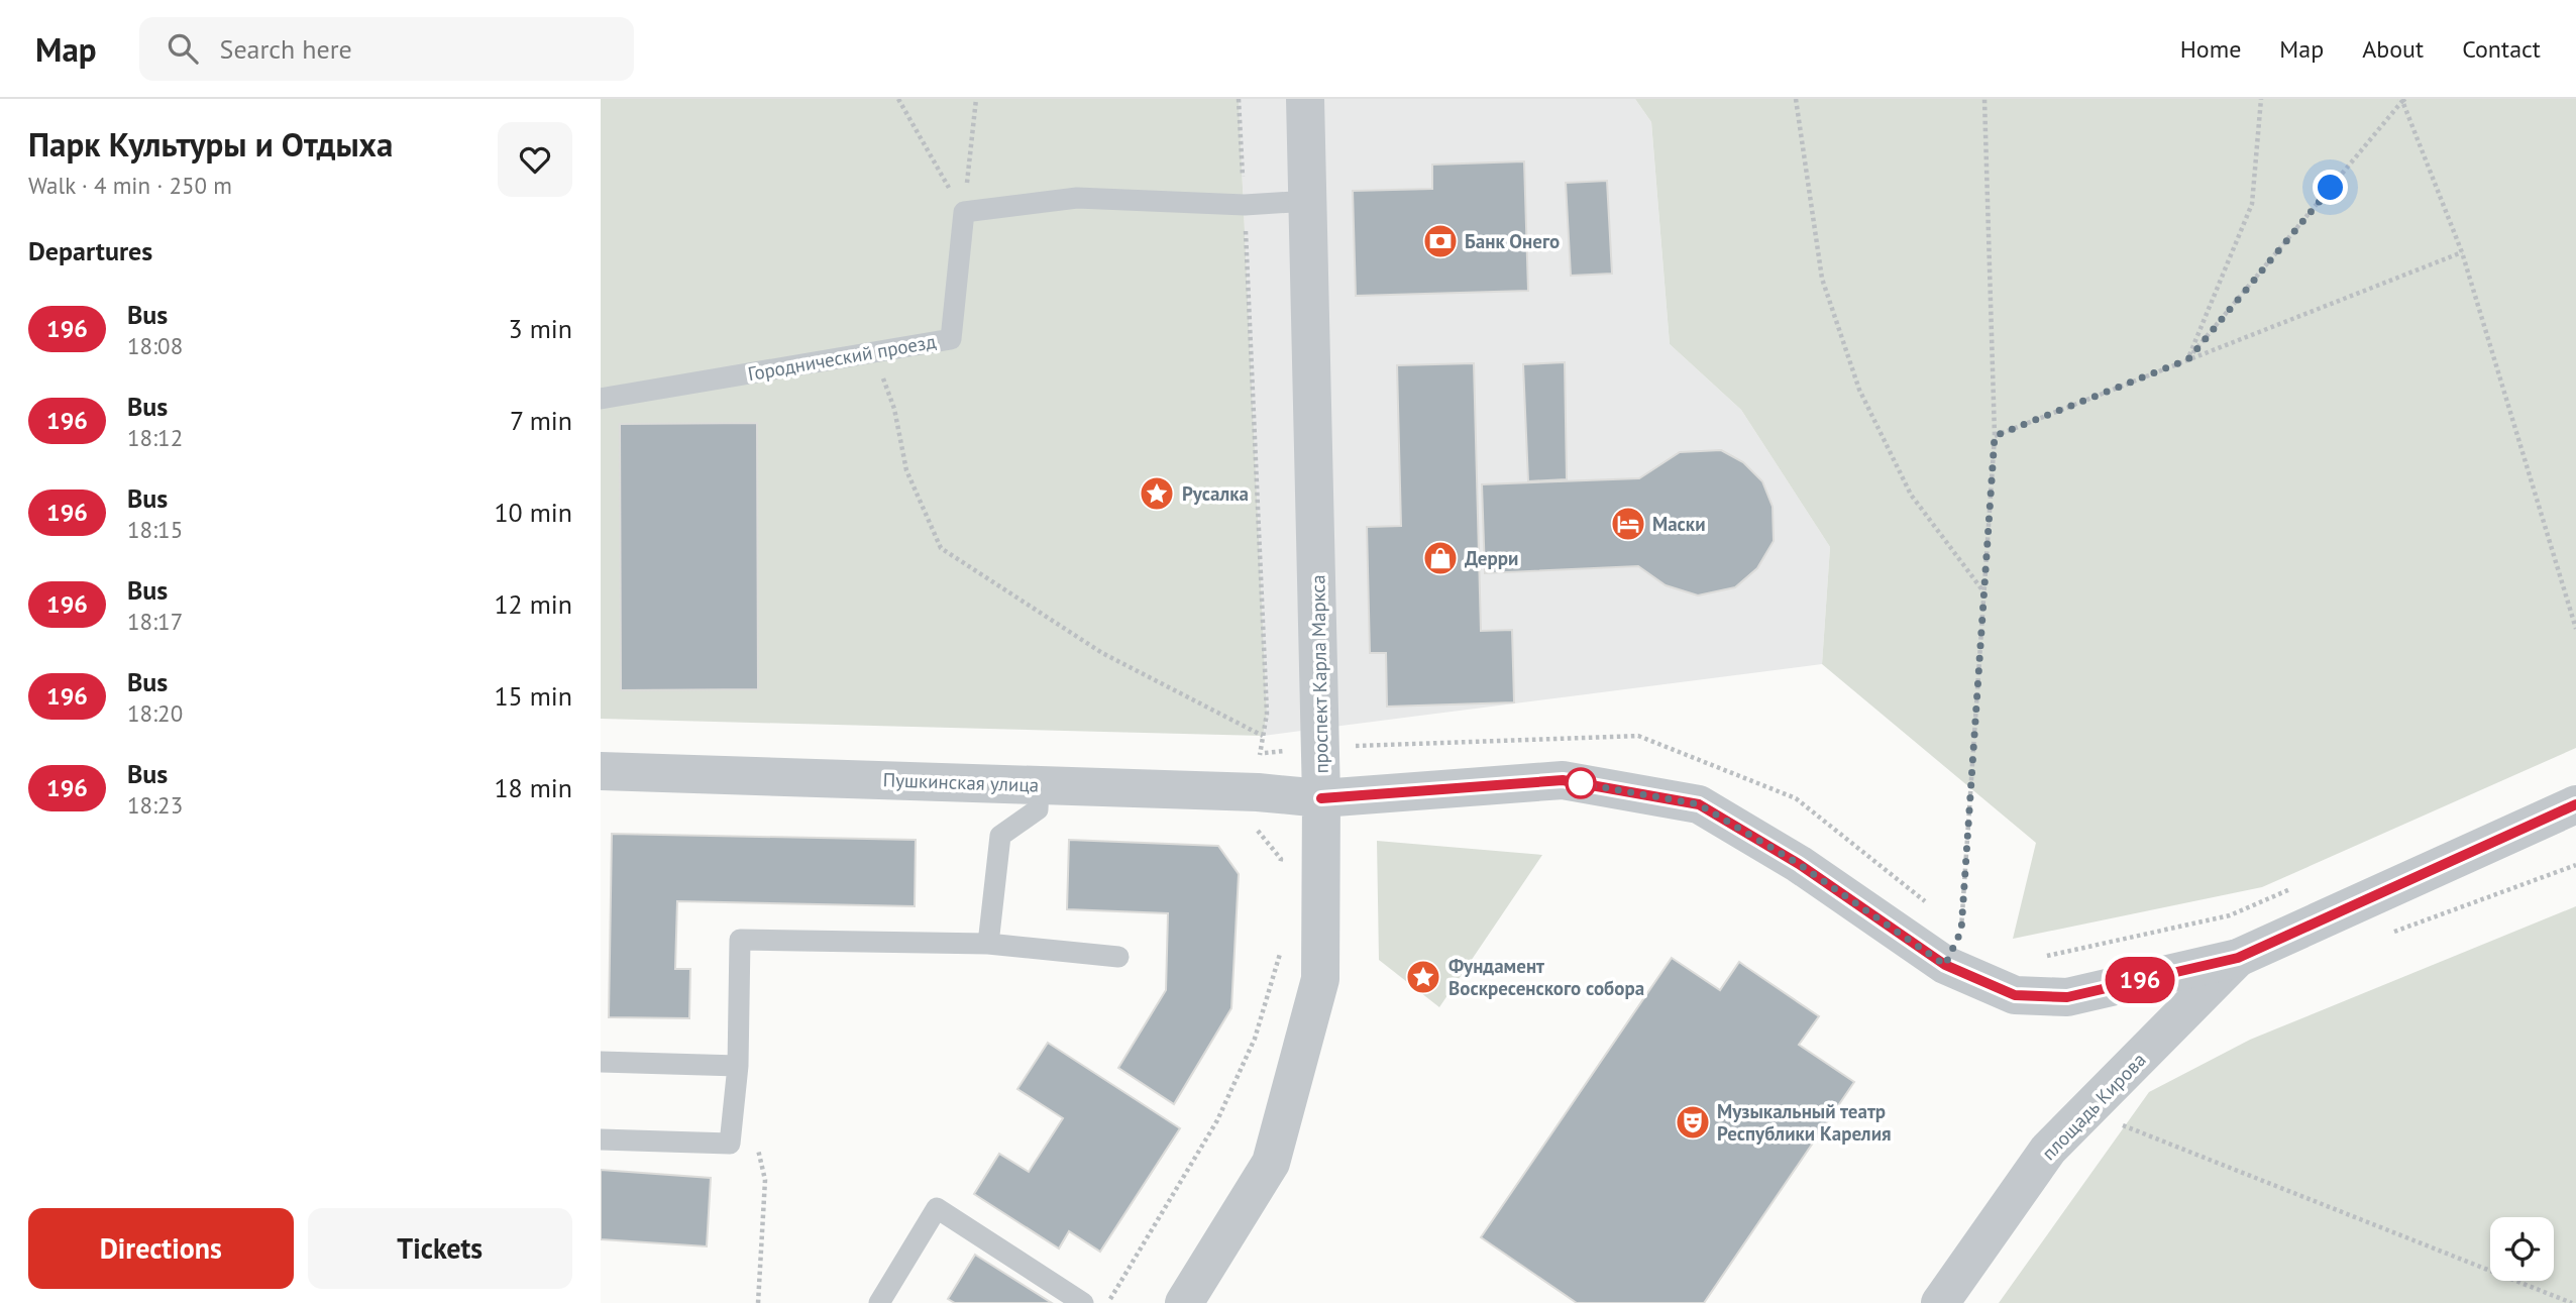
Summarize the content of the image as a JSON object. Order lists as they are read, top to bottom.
{
  "streets": {
    "street": ["проспект Карла Маркса", "Пушкинская улица", "площадь Кирова"],
    "lane": ["Городнический проезд"]
  },
  "crossings": [
    ["проспект Карла Маркса", "Пушкинская улица"],
    ["Пушкинская улица", "площадь Кирова"]
  ],
  "places": {
    "bank": ["Банк Онего"],
    "place": ["Русалка", "Фундамент Воскресенского собора"],
    "hotel": ["Маски"],
    "shop": ["Дерри"],
    "theatre": ["Музыкальный театр Республики Карелия"]
  },
  "lines": ["bus line 196"],
  "page": {
    "header": "Map",
    "search": "Search here",
    "nav": [
      "Home",
      "Map",
      "About",
      "Contact"
    ],
    "heading": [
      ["Парк Культуры и Отдыха", "Walk · 4 min · 250 m"],
      "Departures"
    ],
    "on_map": "196",
    "list": [
      {
        "mark": "196",
        "name": "Bus",
        "note": "18:08",
        "value": "3 min"
      },
      {
        "mark": "196",
        "name": "Bus",
        "note": "18:12",
        "value": "7 min"
      },
      {
        "mark": "196",
        "name": "Bus",
        "note": "18:15",
        "value": "10 min"
      },
      {
        "mark": "196",
        "name": "Bus",
        "note": "18:17",
        "value": "12 min"
      },
      {
        "mark": "196",
        "name": "Bus",
        "note": "18:20",
        "value": "15 min"
      },
      {
        "mark": "196",
        "name": "Bus",
        "note": "18:23",
        "value": "18 min"
      }
    ],
    "buttons": ["Directions", "Tickets"]
  }
}
